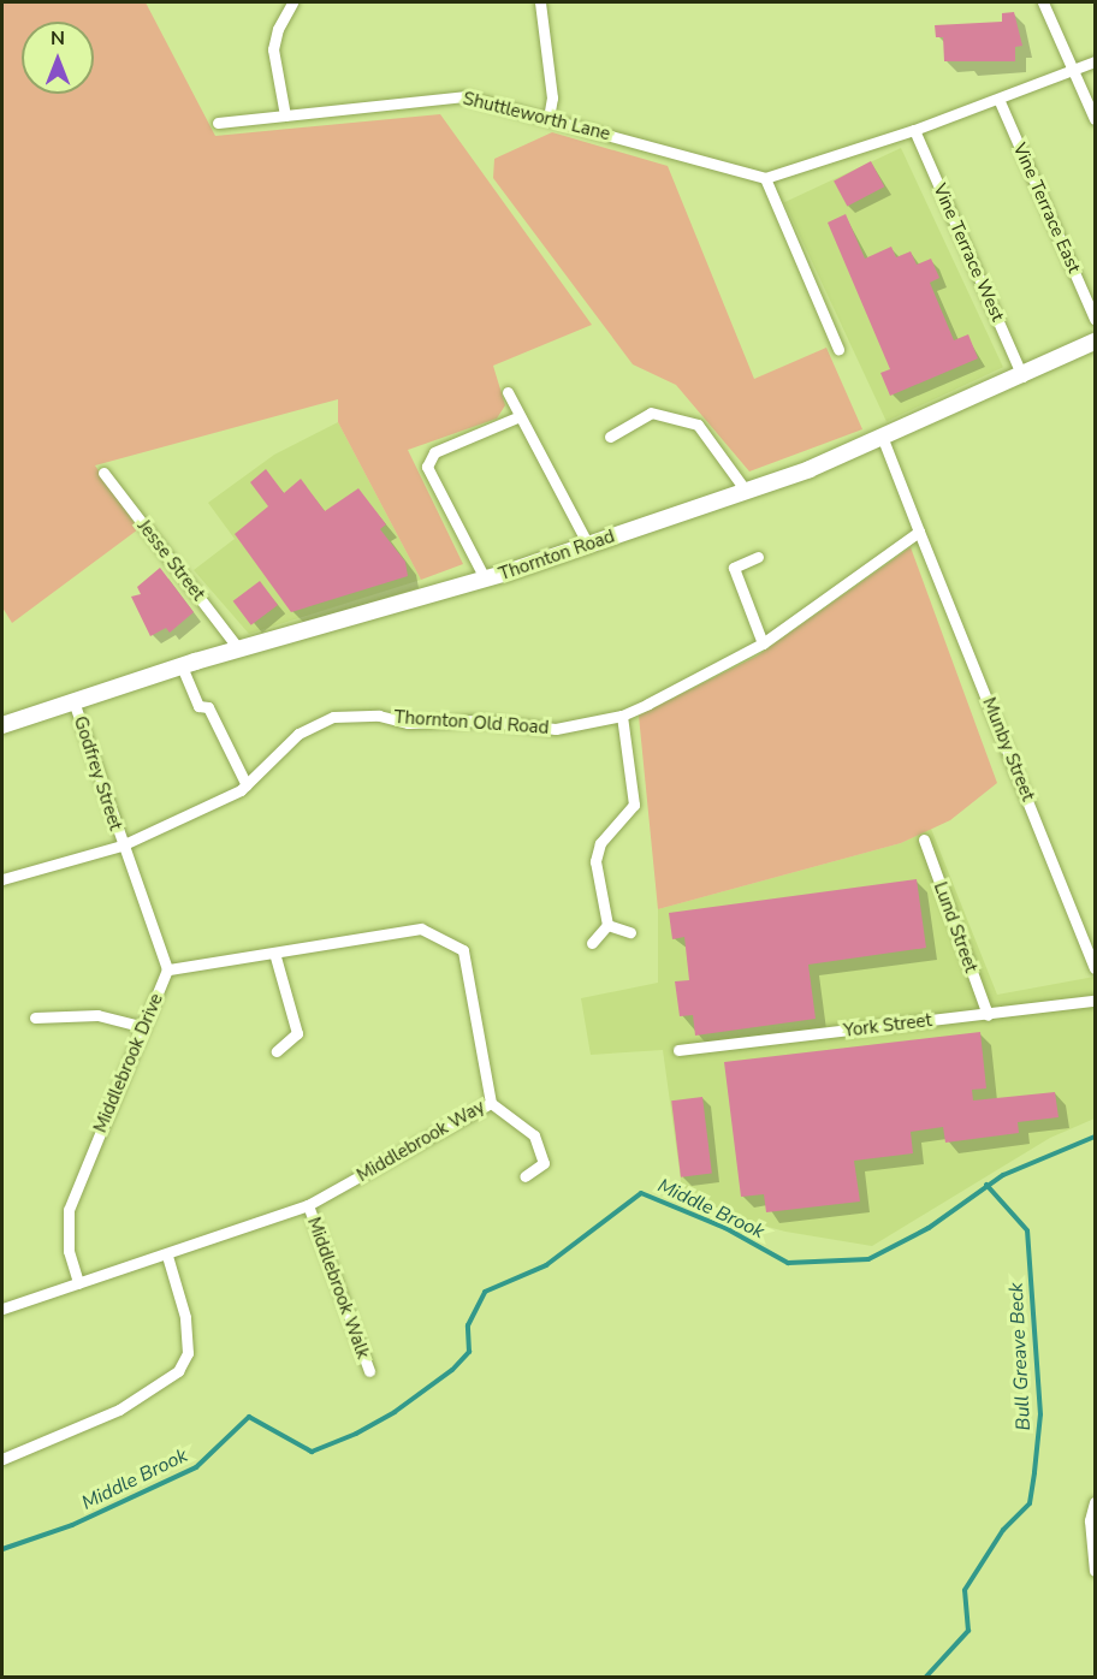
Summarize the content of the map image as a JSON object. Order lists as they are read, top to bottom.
{
  "streets": {
    "main road": ["Thornton Road"],
    "street": [
      "Shuttleworth Lane",
      "Vine Terrace East",
      "Vine Terrace West",
      "Jesse Street",
      "Thornton Old Road",
      "Munby Street",
      "Godfrey Street",
      "Lund Street",
      "York Street",
      "Middlebrook Drive",
      "Middlebrook Way",
      "Middlebrook Walk"
    ]
  },
  "crossings": [
    ["Vine Terrace West", "Thornton Road"],
    ["Thornton Road", "Jesse Street"],
    ["Thornton Road", "Godfrey Street"],
    ["Thornton Old Road", "Munby Street"],
    ["Thornton Old Road", "Godfrey Street"],
    ["Thornton Old Road", "Middlebrook Drive"],
    ["Godfrey Street", "Middlebrook Drive"],
    ["Lund Street", "York Street"],
    ["Middlebrook Drive", "Middlebrook Way"],
    ["Middlebrook Way", "Middlebrook Walk"]
  ],
  "water": ["Middle Brook", "Bull Greave Beck"],
  "north": "top"
}
